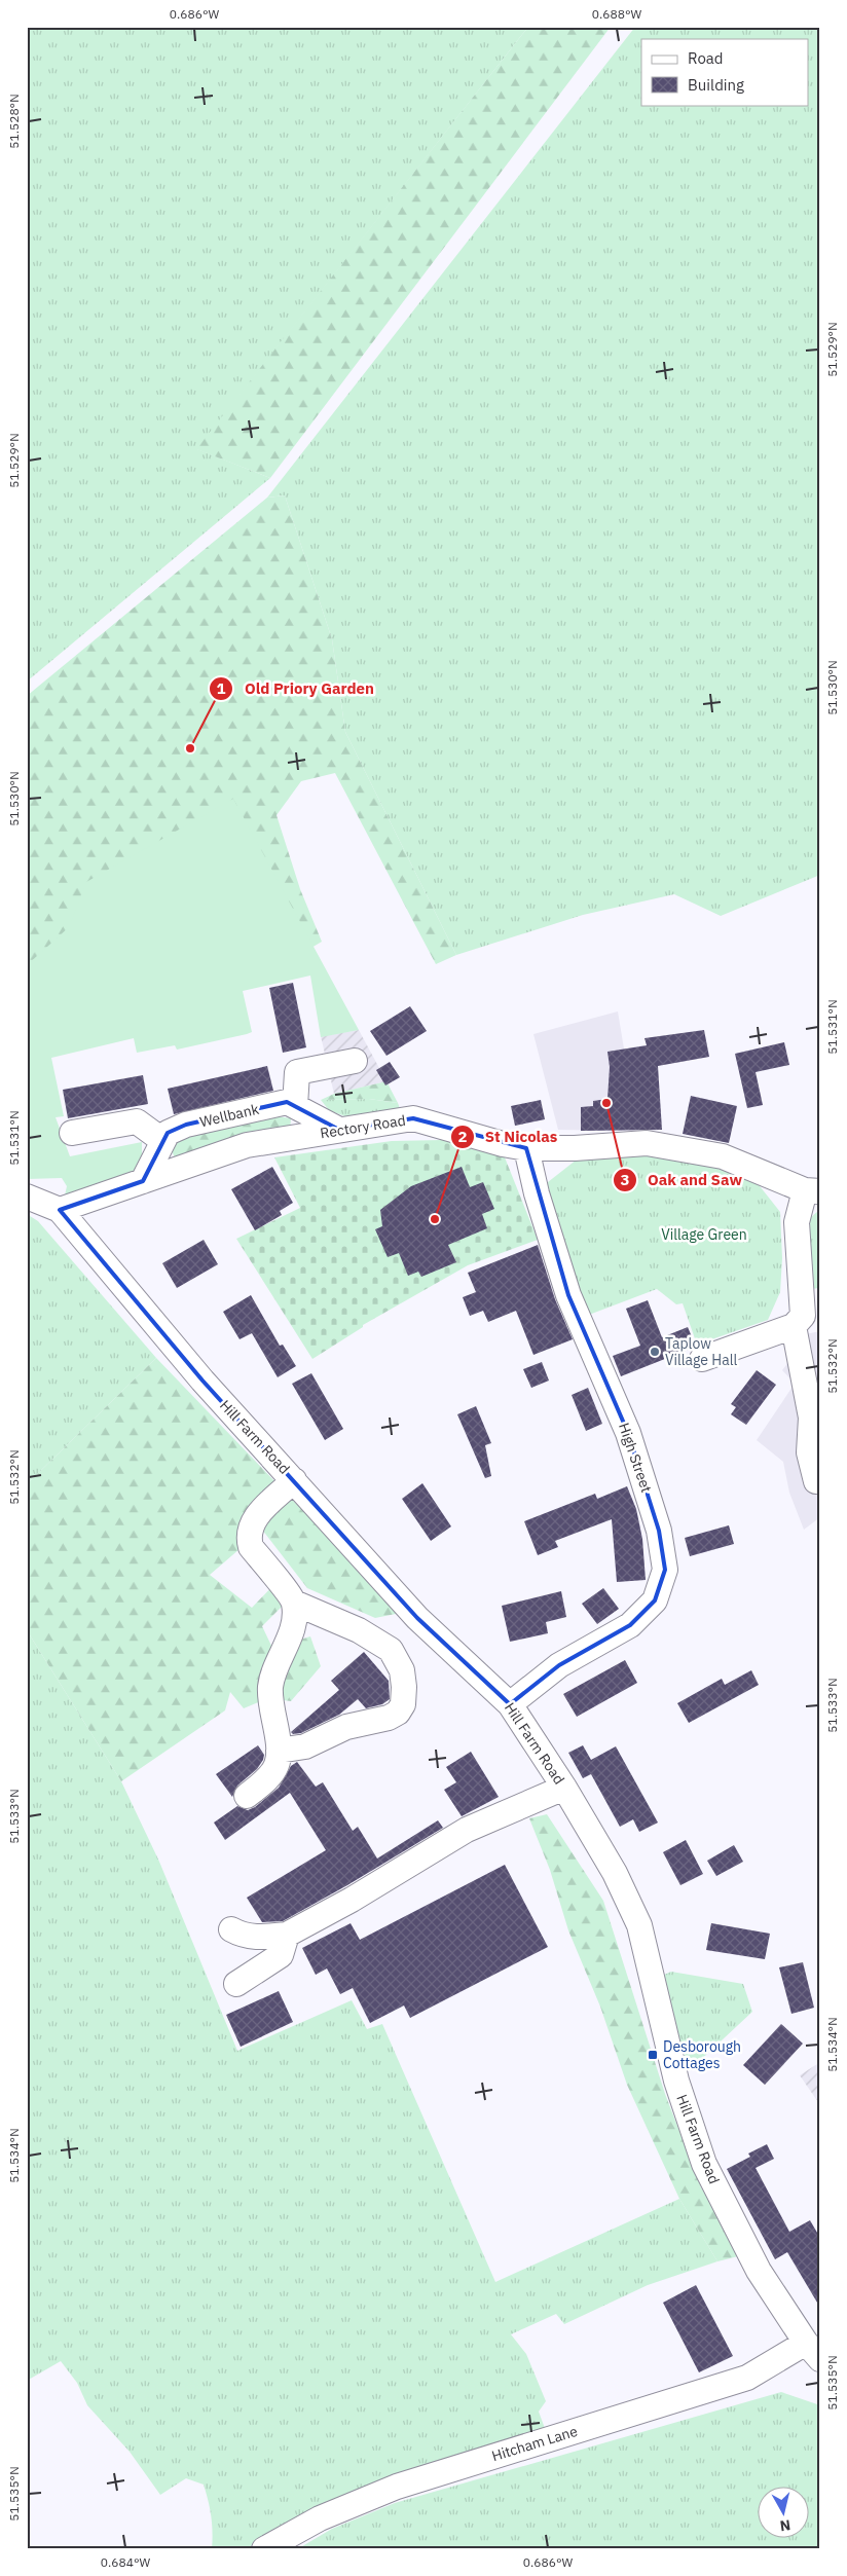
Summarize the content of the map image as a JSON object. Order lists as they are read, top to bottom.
{
  "streets": {
    "street": [
      "Wellbank",
      "Rectory Road",
      "Hill Farm Road",
      "High Street",
      "Hitcham Lane"
    ]
  },
  "crossings": [
    ["Wellbank", "Rectory Road"],
    ["Rectory Road", "Hill Farm Road"],
    ["Rectory Road", "High Street"],
    ["Hill Farm Road", "High Street"],
    ["Hill Farm Road", "Hitcham Lane"]
  ],
  "parks": ["Village Green"],
  "places": {
    "other": [
      "Old Priory Garden",
      "Oak and Saw",
      "St Nicolas",
      "Taplow Village Hall"
    ],
    "transit": ["Desborough Cottages"]
  },
  "legend": ["Road", "Building"],
  "north": "bottom",
  "coordinates": [
    "0.686°W",
    "0.688°W",
    "51.528°N",
    "51.529°N",
    "51.530°N",
    "51.531°N",
    "51.532°N",
    "51.533°N",
    "51.534°N",
    "51.535°N",
    "0.684°W"
  ]
}
